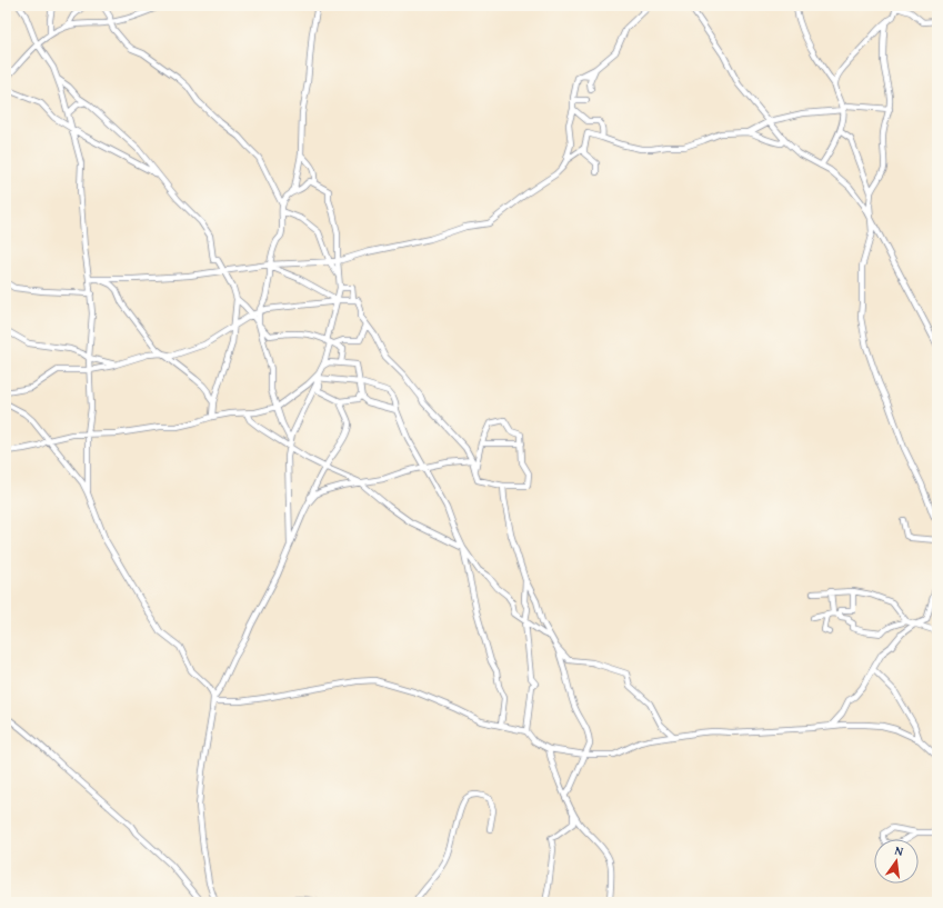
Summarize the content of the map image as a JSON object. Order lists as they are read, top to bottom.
{
  "north": "top"
}
